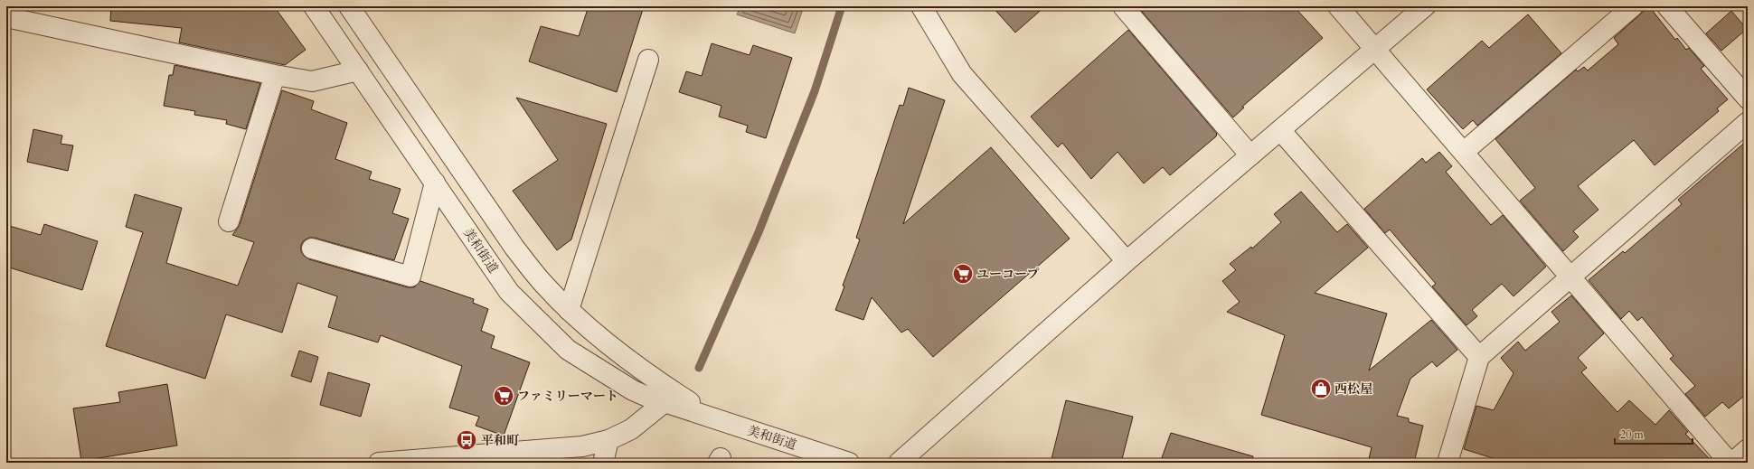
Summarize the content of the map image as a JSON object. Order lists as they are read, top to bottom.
{
  "streets": {
    "street": ["美和街道"]
  },
  "places": {
    "supermarket": ["ユーコープ", "ファミリーマート"],
    "shop": ["西松屋"],
    "bus stop": ["平和町"]
  },
  "scale_bar": "20 m"
}
